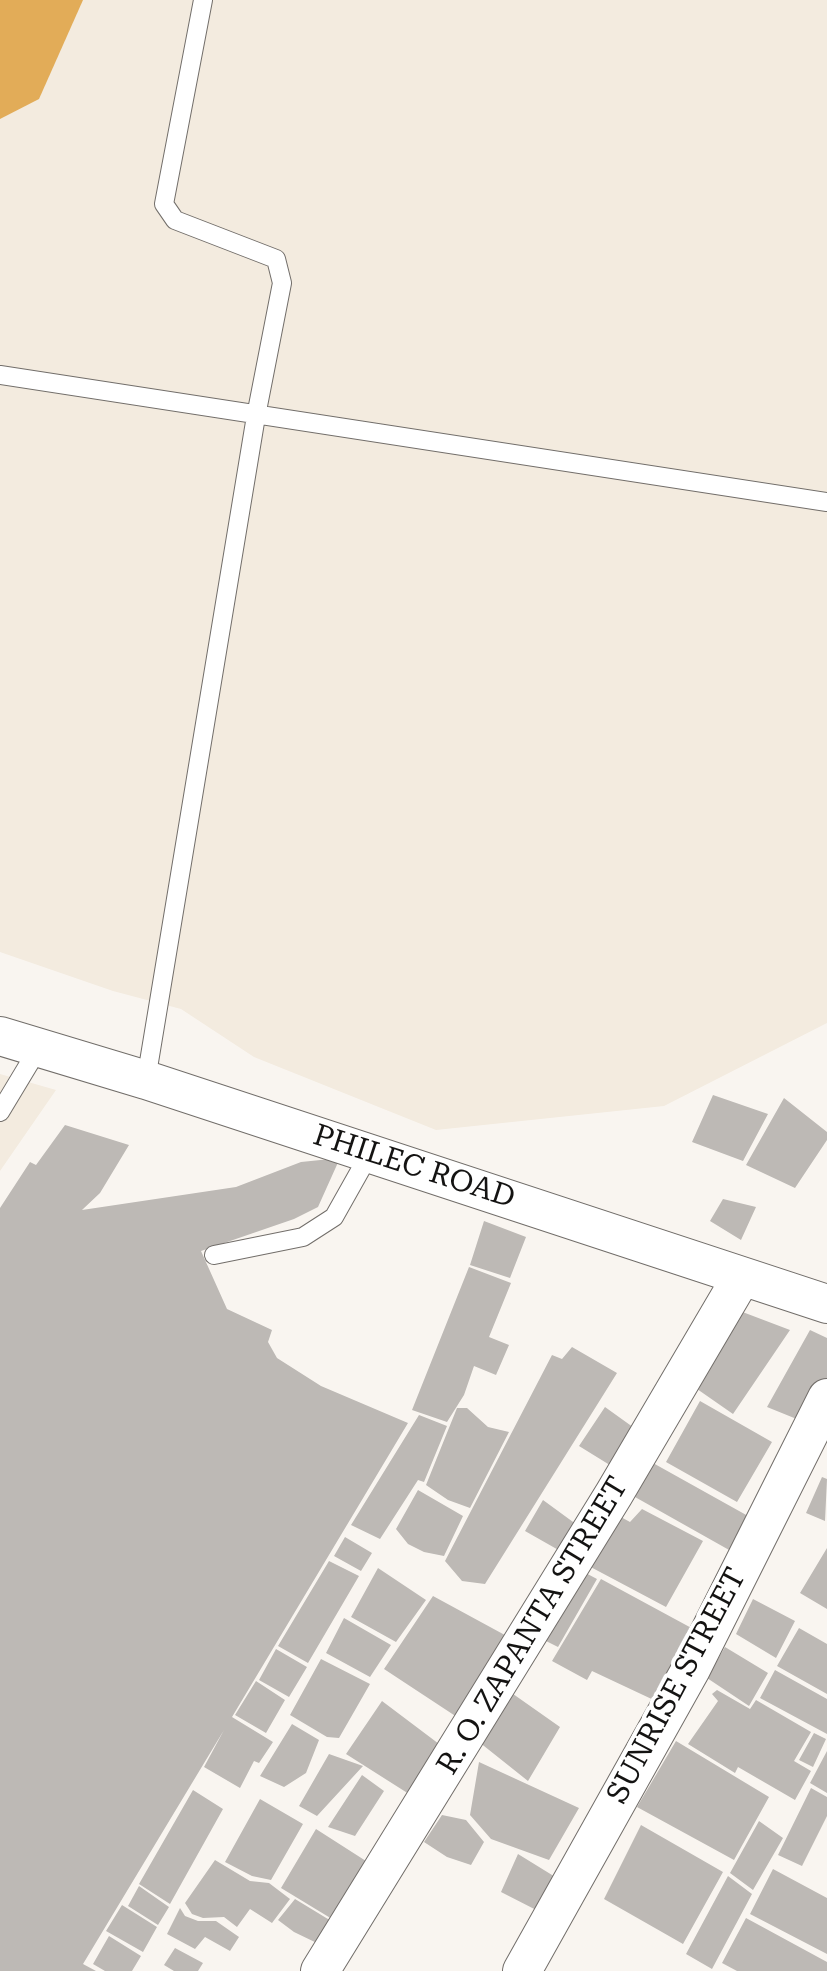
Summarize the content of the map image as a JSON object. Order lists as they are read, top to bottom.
{
  "streets": {
    "street": ["PHILEC ROAD", "R. O. ZAPANTA STREET", "SUNRISE STREET"]
  },
  "crossings": [
    ["PHILEC ROAD", "R. O. ZAPANTA STREET"]
  ]
}
